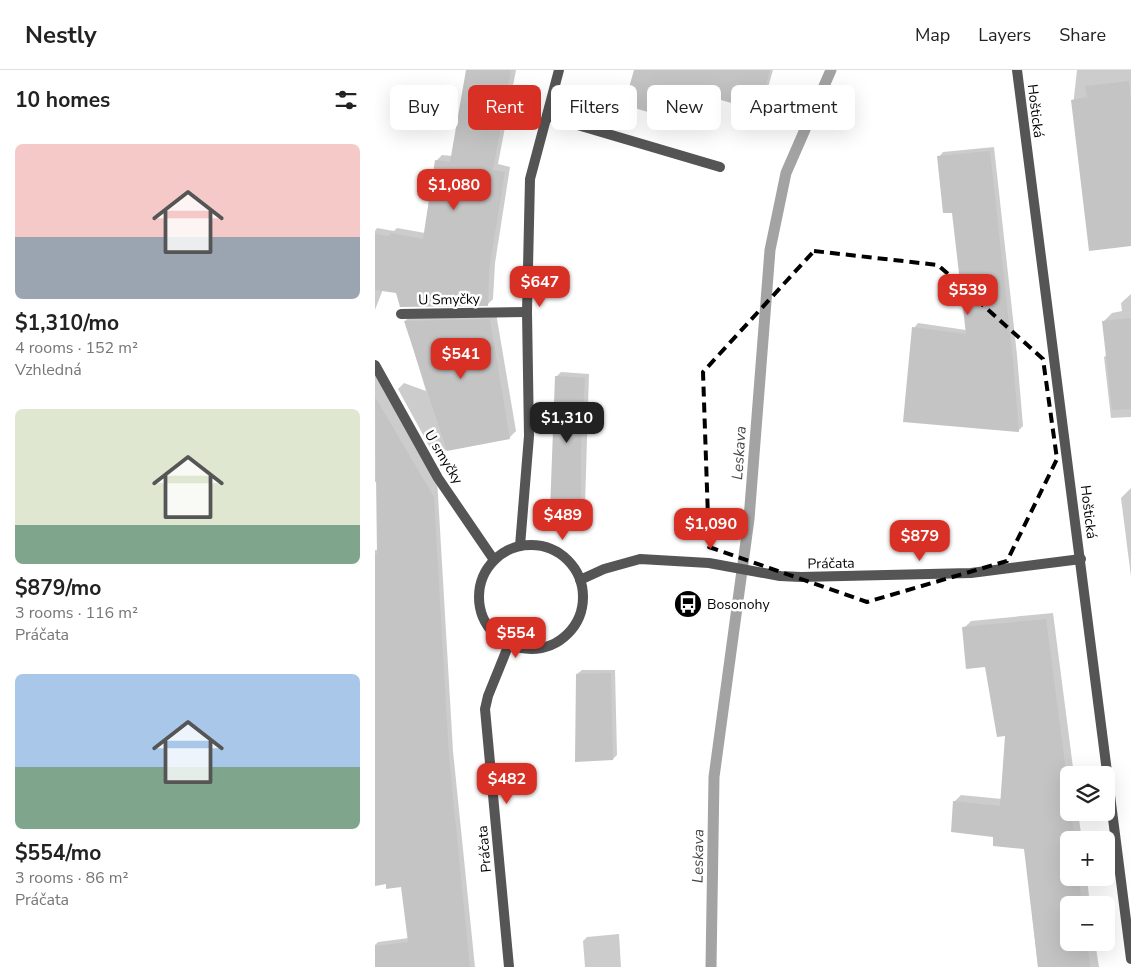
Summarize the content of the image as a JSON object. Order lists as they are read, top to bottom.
{
  "streets": {
    "street": [
      "Hoštická",
      "U Smyčky",
      "U smyčky",
      "Práčata"
    ]
  },
  "crossings": [
    ["Hoštická", "Práčata"],
    ["U smyčky", "Práčata"]
  ],
  "water": ["Leskava"],
  "places": {
    "bus stop": ["Bosonohy"]
  },
  "page": {
    "header": "Nestly",
    "nav": ["Map", "Layers", "Share"],
    "heading": "10 homes",
    "chip": [
      "Buy",
      "Rent",
      "Filters",
      "New",
      "Apartment"
    ],
    "list": [
      {
        "name": "$1,310/mo",
        "note": "4 rooms · 152 m² · Vzhledná"
      },
      {
        "name": "$879/mo",
        "note": "3 rooms · 116 m² · Práčata"
      },
      {
        "name": "$554/mo",
        "note": "3 rooms · 86 m² · Práčata"
      }
    ],
    "price": [
      "$1,080",
      "$647",
      "$539",
      "$541",
      "$1,310",
      "$489",
      "$1,090",
      "$879",
      "$554",
      "$482"
    ],
    "map_buttons": ["+", "−"]
  }
}
